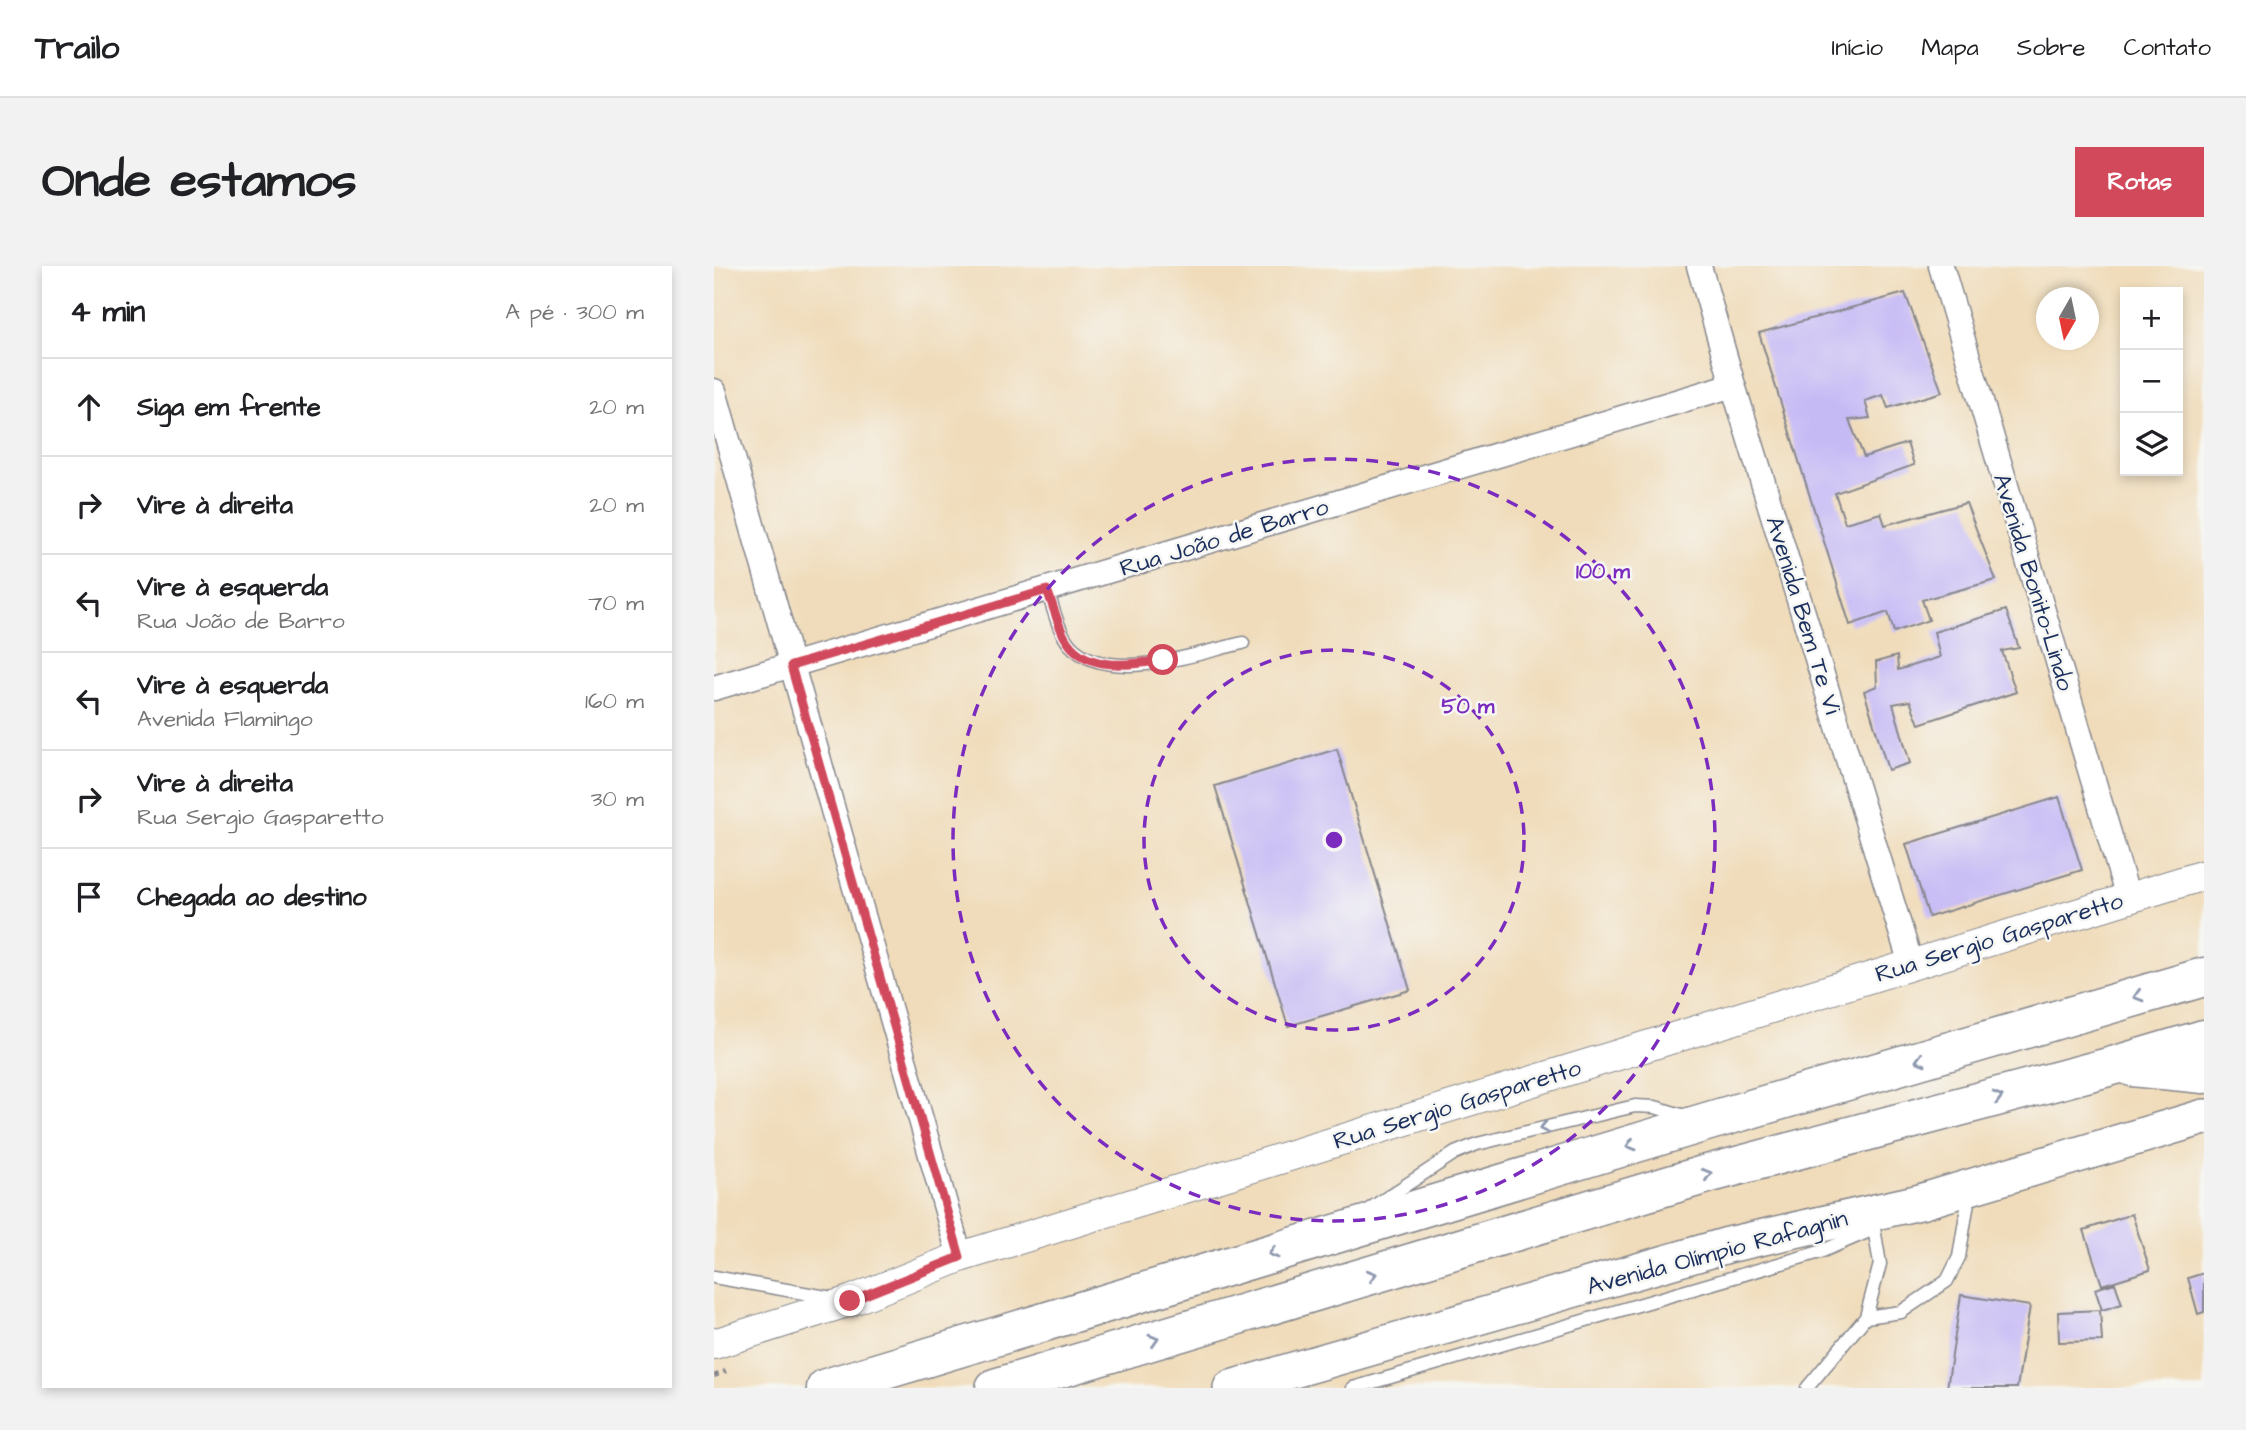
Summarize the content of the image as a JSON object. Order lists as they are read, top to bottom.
{
  "streets": {
    "main road": ["Avenida Olímpio Rafagnin"],
    "street": [
      "Rua João de Barro",
      "Avenida Bonito-Lindo",
      "Avenida Bem Te Vi",
      "Rua Sergio Gasparetto"
    ]
  },
  "crossings": [
    ["Rua João de Barro", "Avenida Bem Te Vi"],
    ["Avenida Bonito-Lindo", "Rua Sergio Gasparetto"],
    ["Avenida Bem Te Vi", "Rua Sergio Gasparetto"]
  ],
  "north": "bottom",
  "page": {
    "header": "Trailo",
    "nav": [
      "Início",
      "Mapa",
      "Sobre",
      "Contato"
    ],
    "buttons": "Rotas",
    "title": "Onde estamos",
    "heading": ["4 min", "A pé · 300 m"],
    "map_buttons": ["+", "−"],
    "list": [
      ["Siga em frente", "20 m"],
      ["Vire à direita", "20 m"],
      ["Vire à esquerda", "Rua João de Barro", "70 m"],
      ["Vire à esquerda", "Avenida Flamingo", "160 m"],
      ["Vire à direita", "Rua Sergio Gasparetto", "30 m"],
      "Chegada ao destino"
    ]
  },
  "rings": ["100 m", "50 m"]
}
